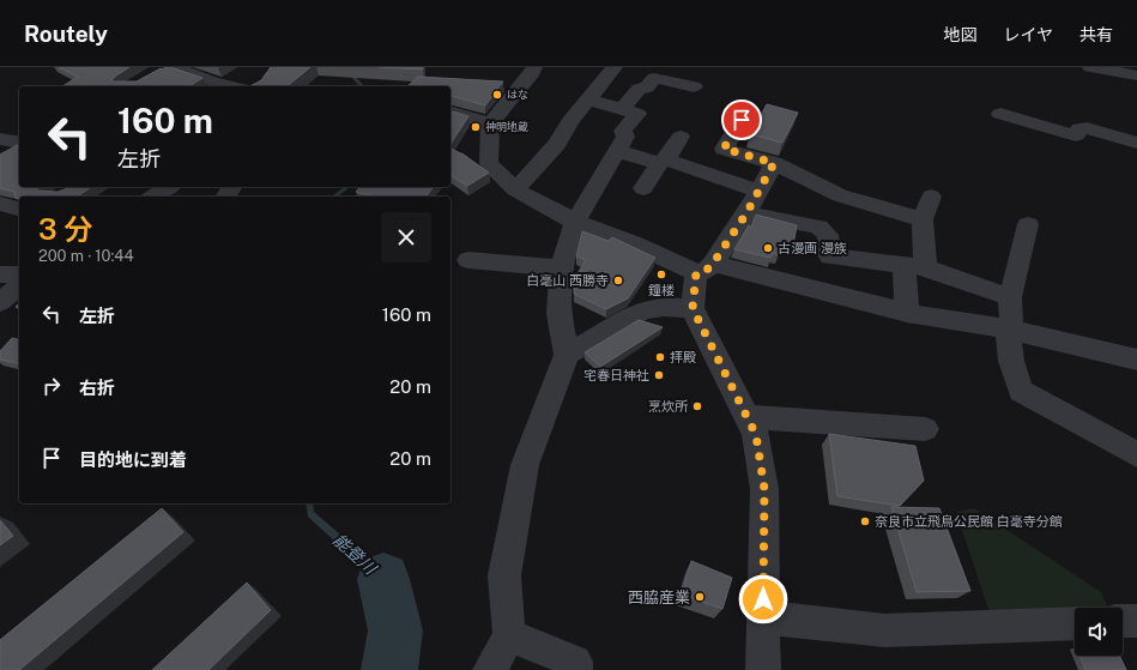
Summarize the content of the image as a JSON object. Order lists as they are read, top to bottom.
{
  "water": ["能登川"],
  "places": [
    "はな",
    "神明地蔵",
    "古漫画 漫族",
    "鐘楼",
    "白毫山 西勝寺",
    "拝殿",
    "宅春日神社",
    "烹炊所",
    "奈良市立飛鳥公民館 白毫寺分館",
    "西脇産業"
  ],
  "page": {
    "header": "Routely",
    "nav": ["地図", "レイヤ", "共有"],
    "turn": ["160 m", "左折"],
    "heading": ["3 分", "200 m · 10:44"],
    "list": [
      {
        "name": "左折",
        "value": "160 m"
      },
      {
        "name": "右折",
        "value": "20 m"
      },
      {
        "name": "目的地に到着",
        "value": "20 m"
      }
    ]
  }
}
